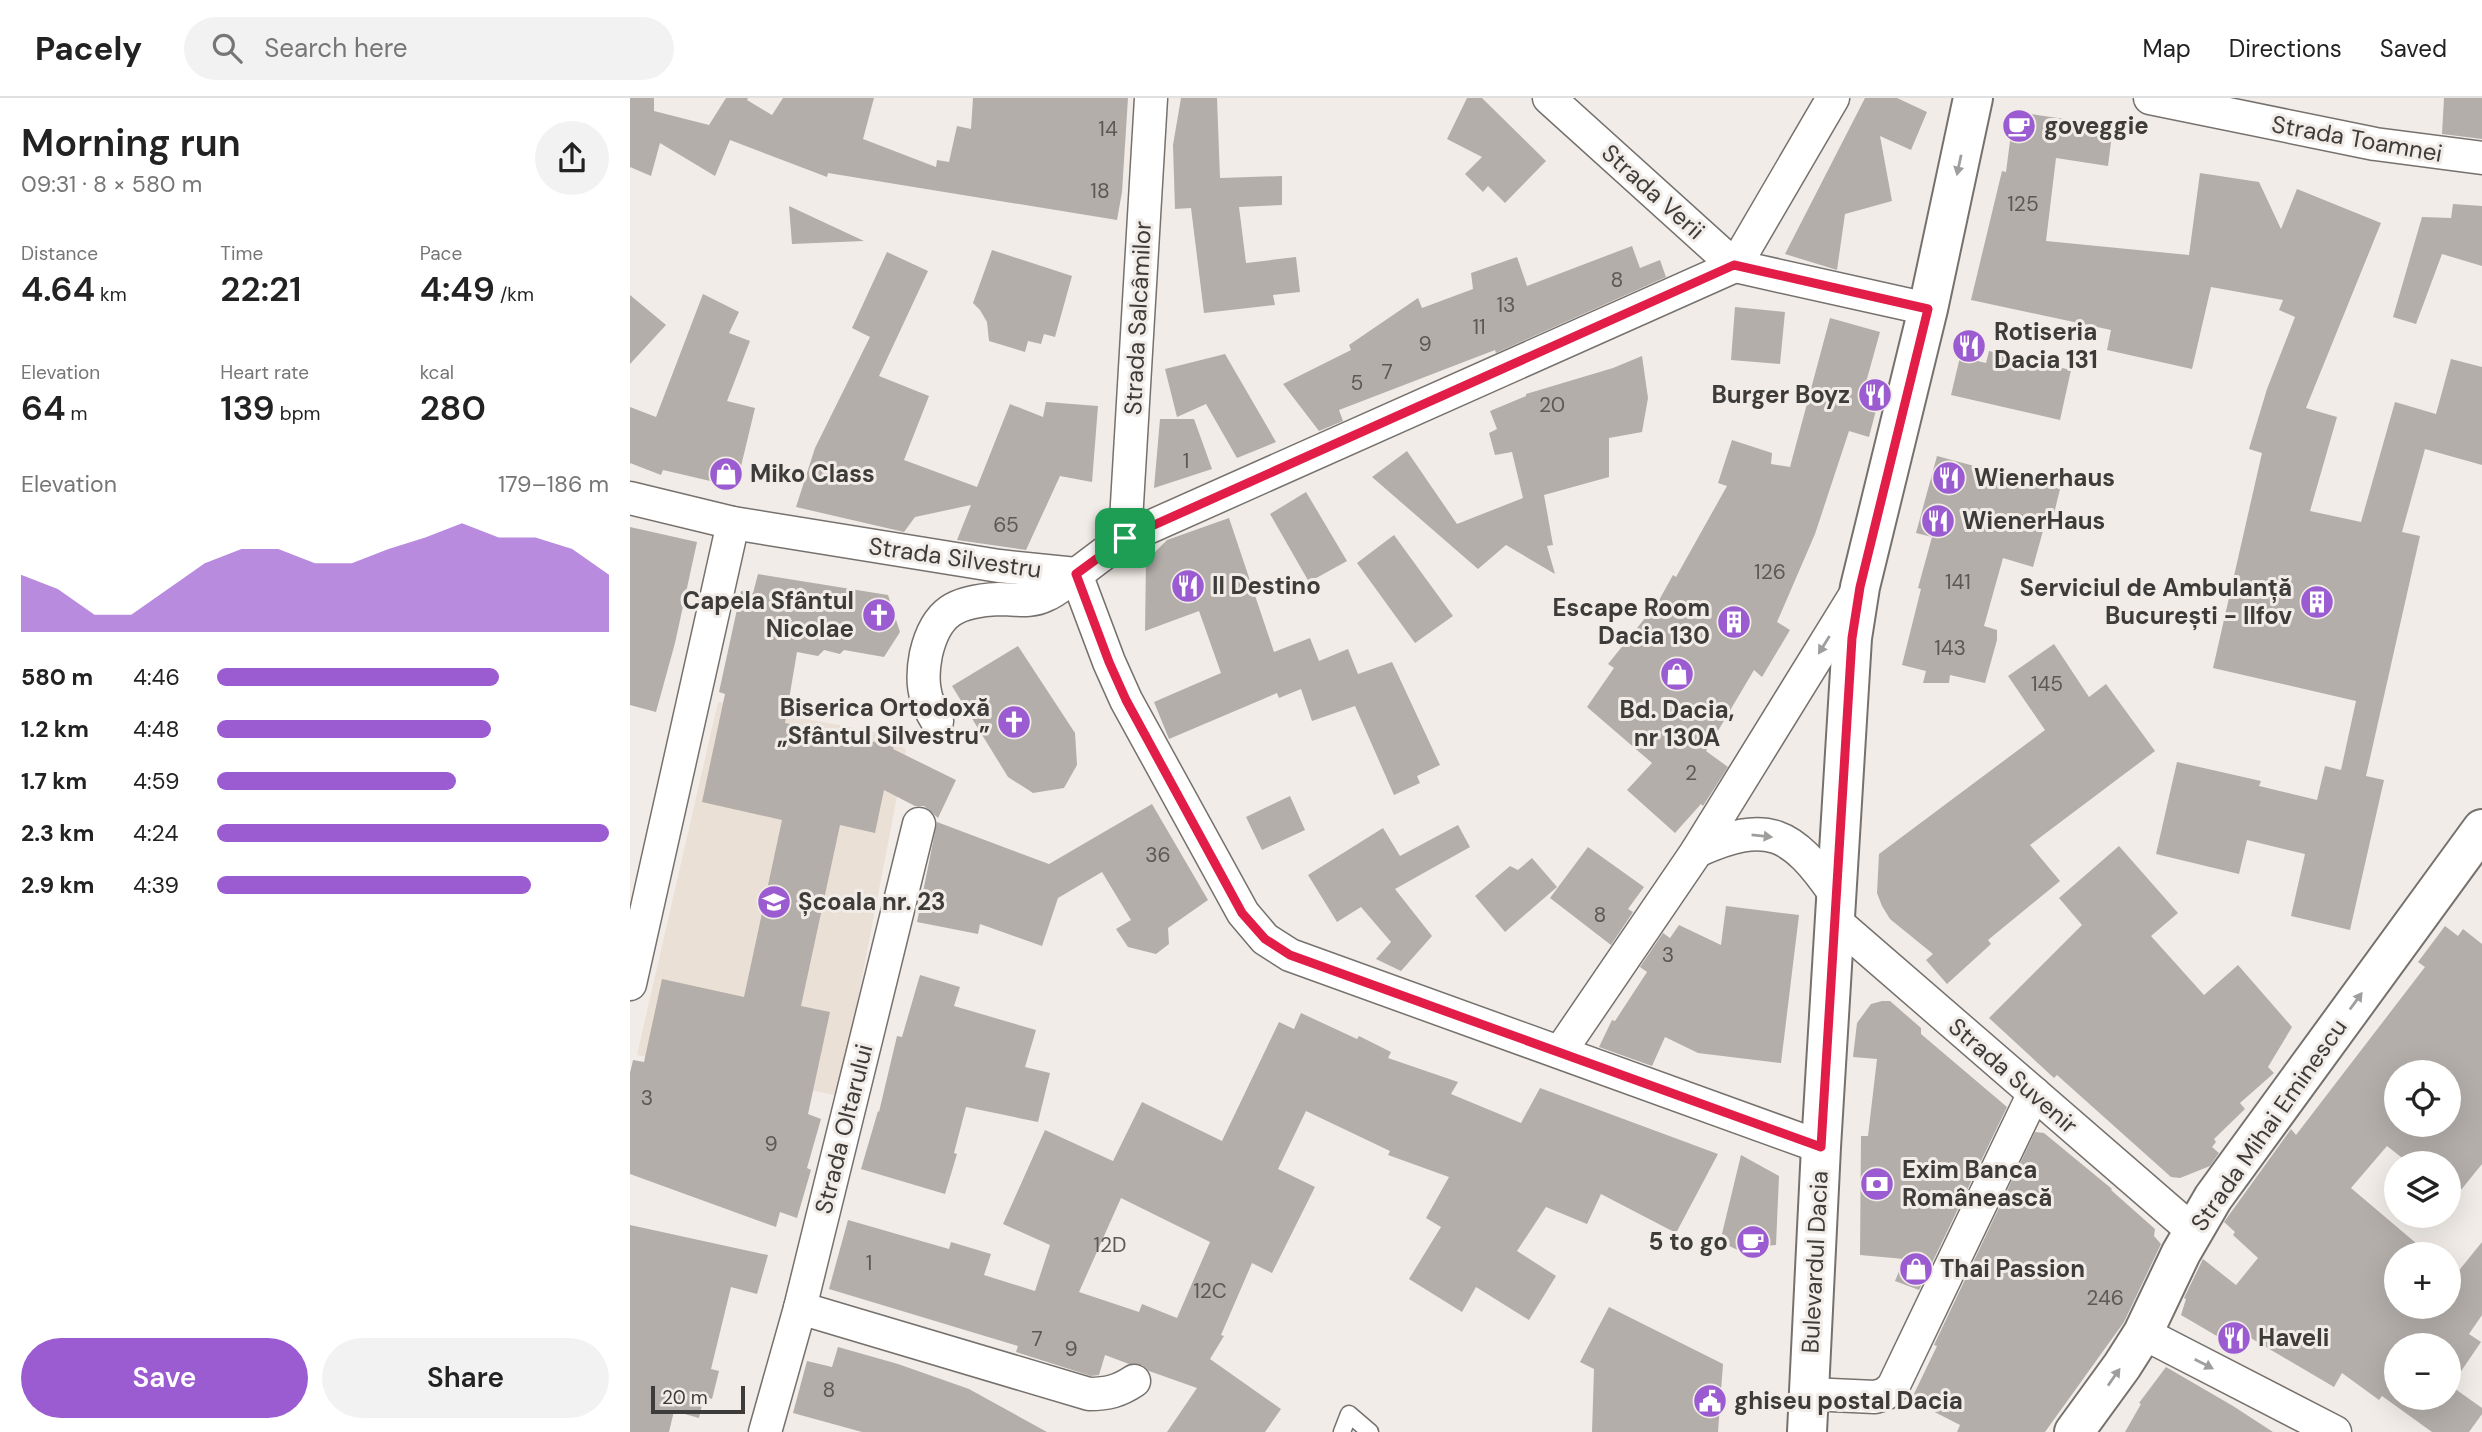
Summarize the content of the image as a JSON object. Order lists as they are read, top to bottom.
{
  "streets": {
    "main road": ["Strada Mihai Eminescu", "Bulevardul Dacia"],
    "street": [
      "Strada Toamnei",
      "Strada Verii",
      "Strada Salcâmilor",
      "Strada Silvestru",
      "Strada Suvenir",
      "Strada Oltarului"
    ]
  },
  "crossings": [
    ["Strada Verii", "Bulevardul Dacia"],
    ["Strada Silvestru", "Bulevardul Dacia"],
    ["Strada Suvenir", "Strada Mihai Eminescu"],
    ["Strada Suvenir", "Bulevardul Dacia"]
  ],
  "one_way": ["Strada Mihai Eminescu"],
  "places": {
    "cafe": ["goveggie", "5 to go"],
    "restaurant": [
      "Rotiseria Dacia 131",
      "Burger Boyz",
      "Wienerhaus",
      "WienerHaus",
      "Il Destino",
      "Haveli"
    ],
    "shop": ["Miko Class", "Bd. Dacia, nr 130A", "Thai Passion"],
    "building": ["Serviciul de Ambulanță București - Ilfov", "Escape Room Dacia 130"],
    "church": ["Capela Sfântul Nicolae", "Biserica Ortodoxă „Sfântul Silvestru”"],
    "school or university": ["Școala nr. 23"],
    "bank": ["Exim Banca Românească"],
    "public building": ["ghiseu postal Dacia"]
  },
  "house_numbers": [
    "14",
    "18",
    "125",
    "8",
    "13",
    "11",
    "9",
    "7",
    "5",
    "20",
    "1",
    "65",
    "126",
    "141",
    "143",
    "145",
    "2",
    "36",
    "8",
    "3",
    "3",
    "9",
    "12D",
    "1",
    "12C",
    "246",
    "7",
    "9",
    "8"
  ],
  "scale_bar": "20 m",
  "page": {
    "header": "Pacely",
    "search": "Search here",
    "nav": ["Map", "Directions", "Saved"],
    "heading": ["Morning run", "09:31 · 8 × 580 m"],
    "stats": [
      ["Distance", "4.64 km"],
      ["Time", "22:21"],
      ["Pace", "4:49 /km"],
      ["Elevation", "64 m"],
      ["Heart rate", "139 bpm"],
      ["kcal", "280"]
    ],
    "chart": ["Elevation", "179–186 m"],
    "list": [
      {
        "name": "580 m",
        "note": "4:46"
      },
      {
        "name": "1.2 km",
        "note": "4:48"
      },
      {
        "name": "1.7 km",
        "note": "4:59"
      },
      {
        "name": "2.3 km",
        "note": "4:24"
      },
      {
        "name": "2.9 km",
        "note": "4:39"
      }
    ],
    "map_buttons": ["+", "−"],
    "buttons": ["Save", "Share"],
    "scale": "20 m"
  }
}
